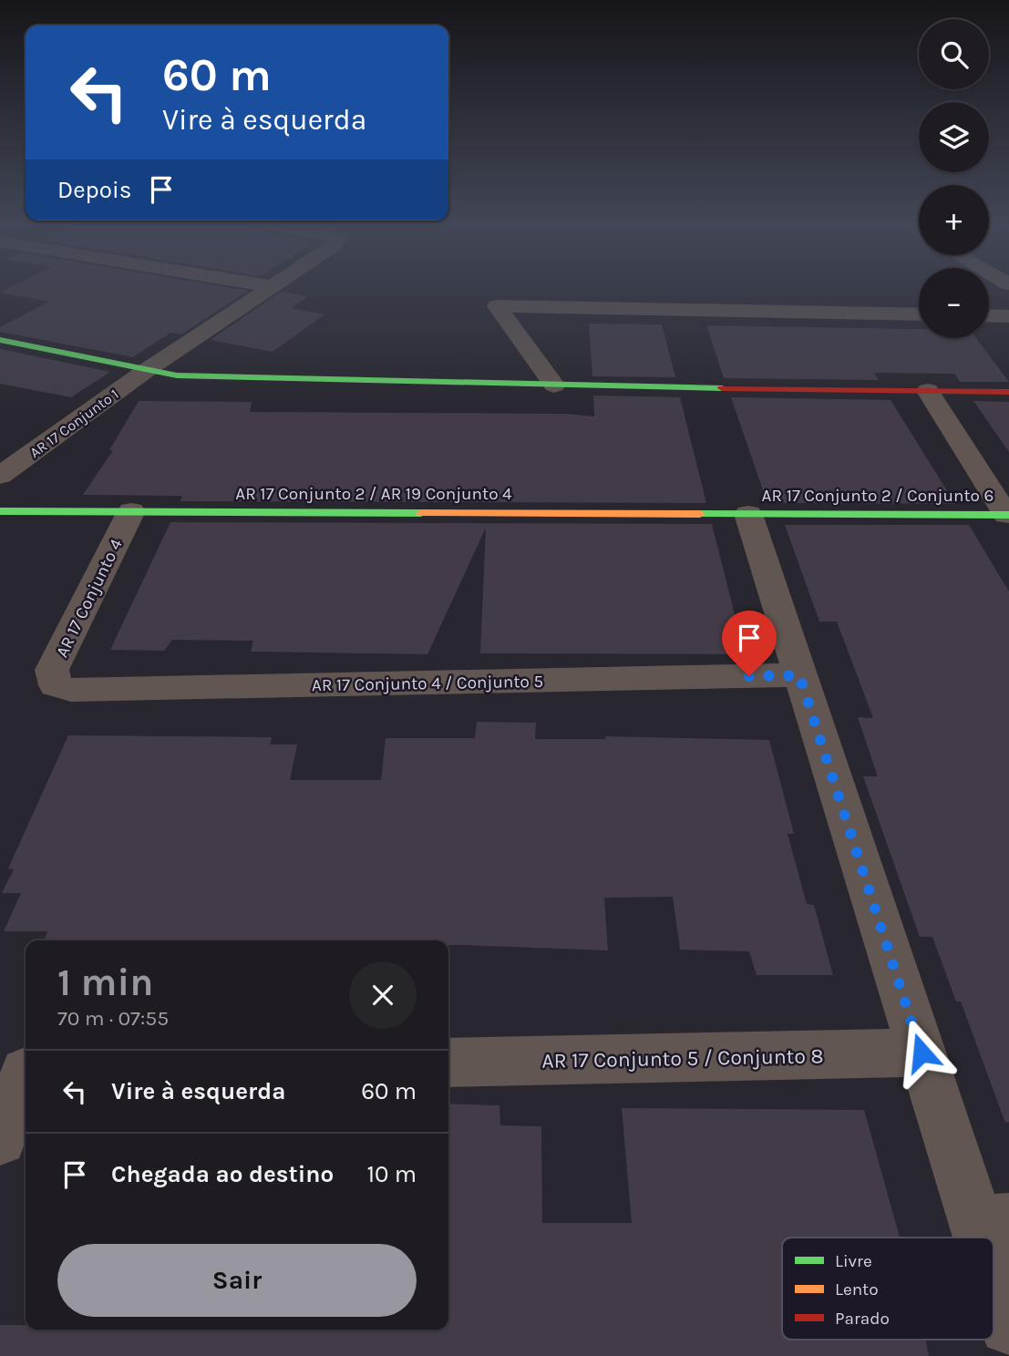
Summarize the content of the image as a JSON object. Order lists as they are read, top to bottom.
{
  "streets": {
    "street": [
      "AR 17 Conjunto 1",
      "AR 17 Conjunto 2 / AR 19 Conjunto 4",
      "AR 17 Conjunto 2 / Conjunto 6",
      "AR 17 Conjunto 4",
      "AR 17 Conjunto 4 / Conjunto 5",
      "AR 17 Conjunto 5 / Conjunto 8"
    ]
  },
  "crossings": [
    ["AR 17 Conjunto 2 / AR 19 Conjunto 4", "AR 17 Conjunto 2 / Conjunto 6"],
    ["AR 17 Conjunto 2 / AR 19 Conjunto 4", "AR 17 Conjunto 4"],
    ["AR 17 Conjunto 4", "AR 17 Conjunto 4 / Conjunto 5"]
  ],
  "legend": ["Livre", "Lento", "Parado"],
  "page": {
    "map_buttons": ["+", "−"],
    "turn": ["60 m", "Vire à esquerda"],
    "then": "Depois",
    "heading": ["1 min", "70 m · 07:55"],
    "list": [
      {
        "name": "Vire à esquerda",
        "value": "60 m"
      },
      {
        "name": "Chegada ao destino",
        "value": "10 m"
      }
    ],
    "buttons": "Sair"
  }
}
